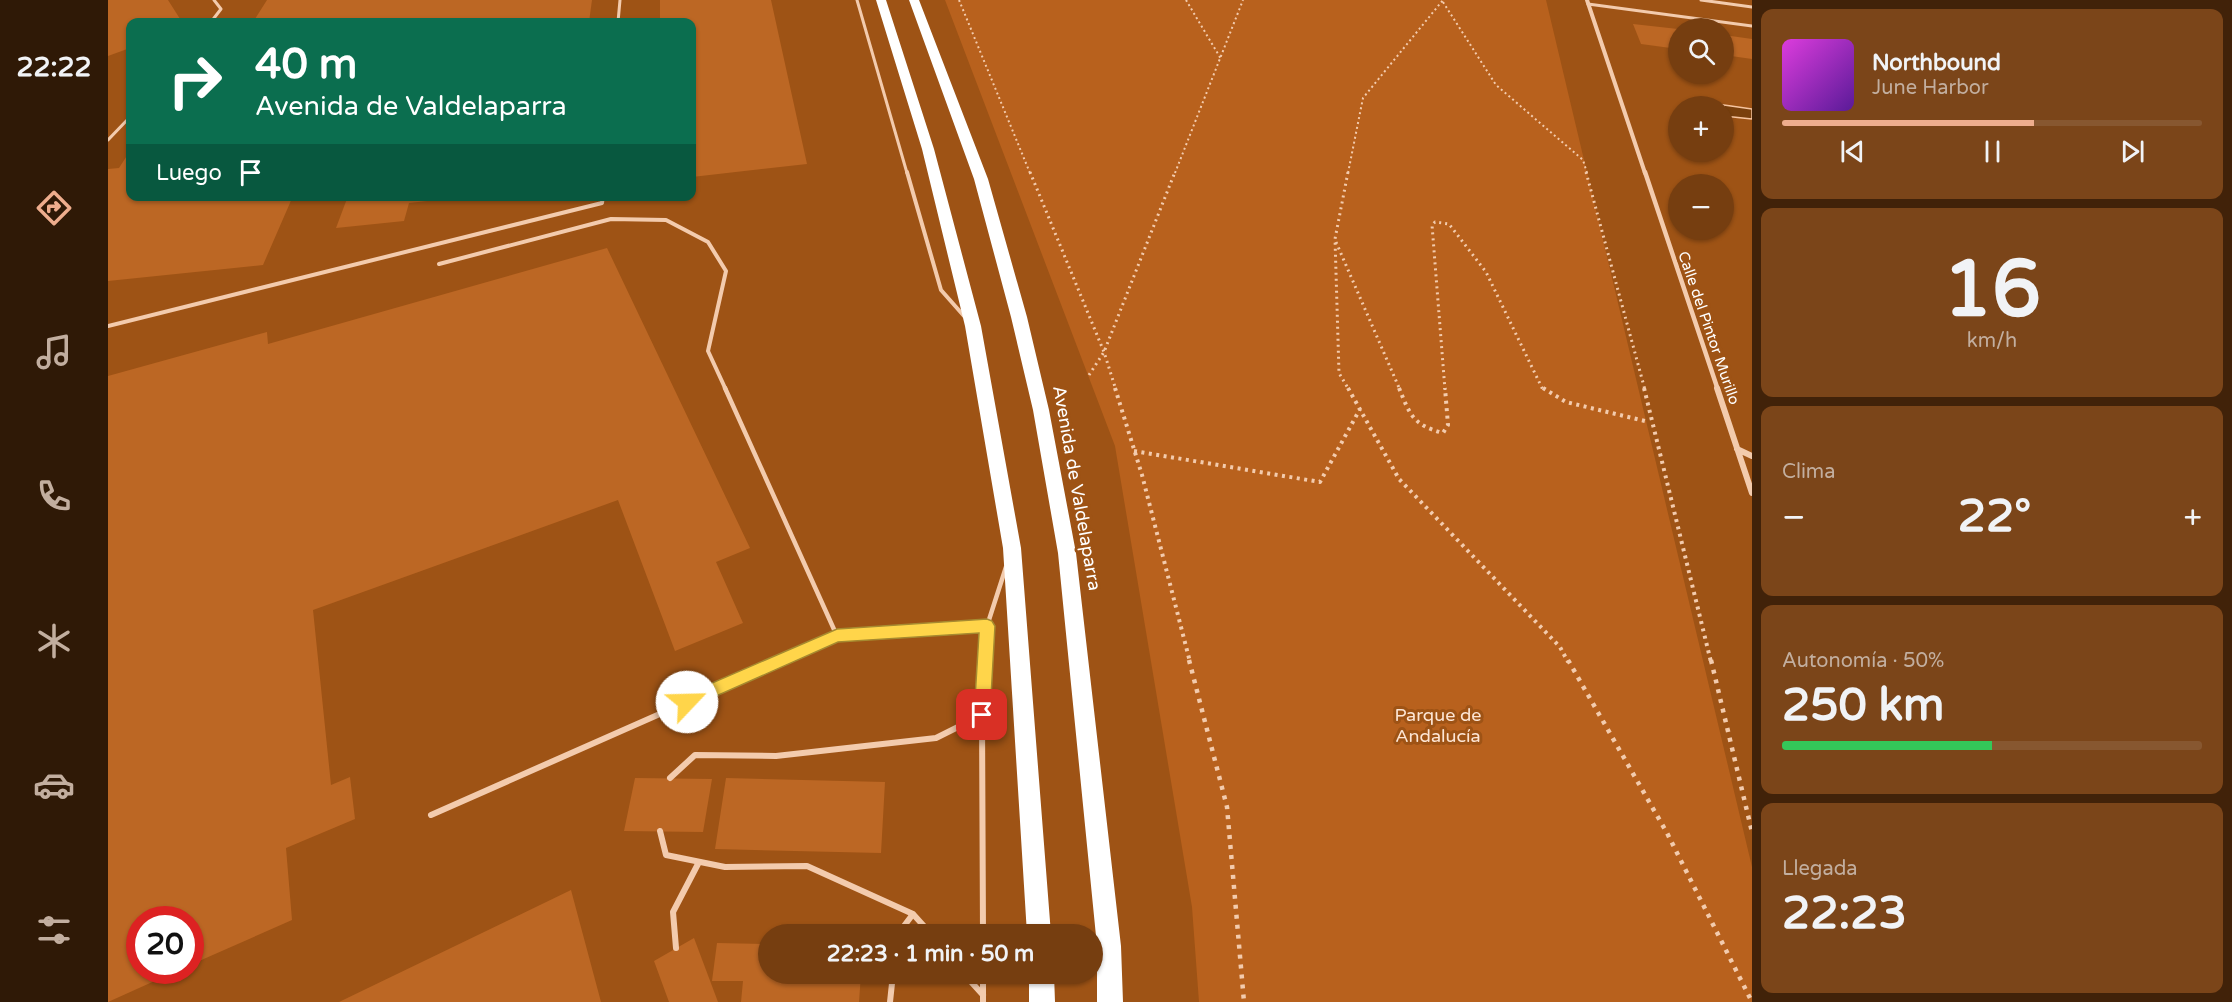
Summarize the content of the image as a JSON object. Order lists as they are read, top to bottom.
{
  "streets": {
    "highway": ["Avenida de Valdelaparra"],
    "street": ["Calle del Pintor Murillo"]
  },
  "parks": ["Parque de Andalucía"],
  "page": {
    "tabs": "22:22",
    "map_buttons": ["+", "−"],
    "turn": ["40 m", "Avenida de Valdelaparra"],
    "song": ["Northbound", "June Harbor"],
    "then": "Luego",
    "tile": [
      ["16", "km/h"],
      "Clima",
      ["Autonomía · 50%", "250 km"],
      ["Llegada", "22:23"]
    ],
    "heat": ["−", "22°", "+"],
    "limit": "20",
    "trip": "22:23 · 1 min · 50 m"
  }
}
